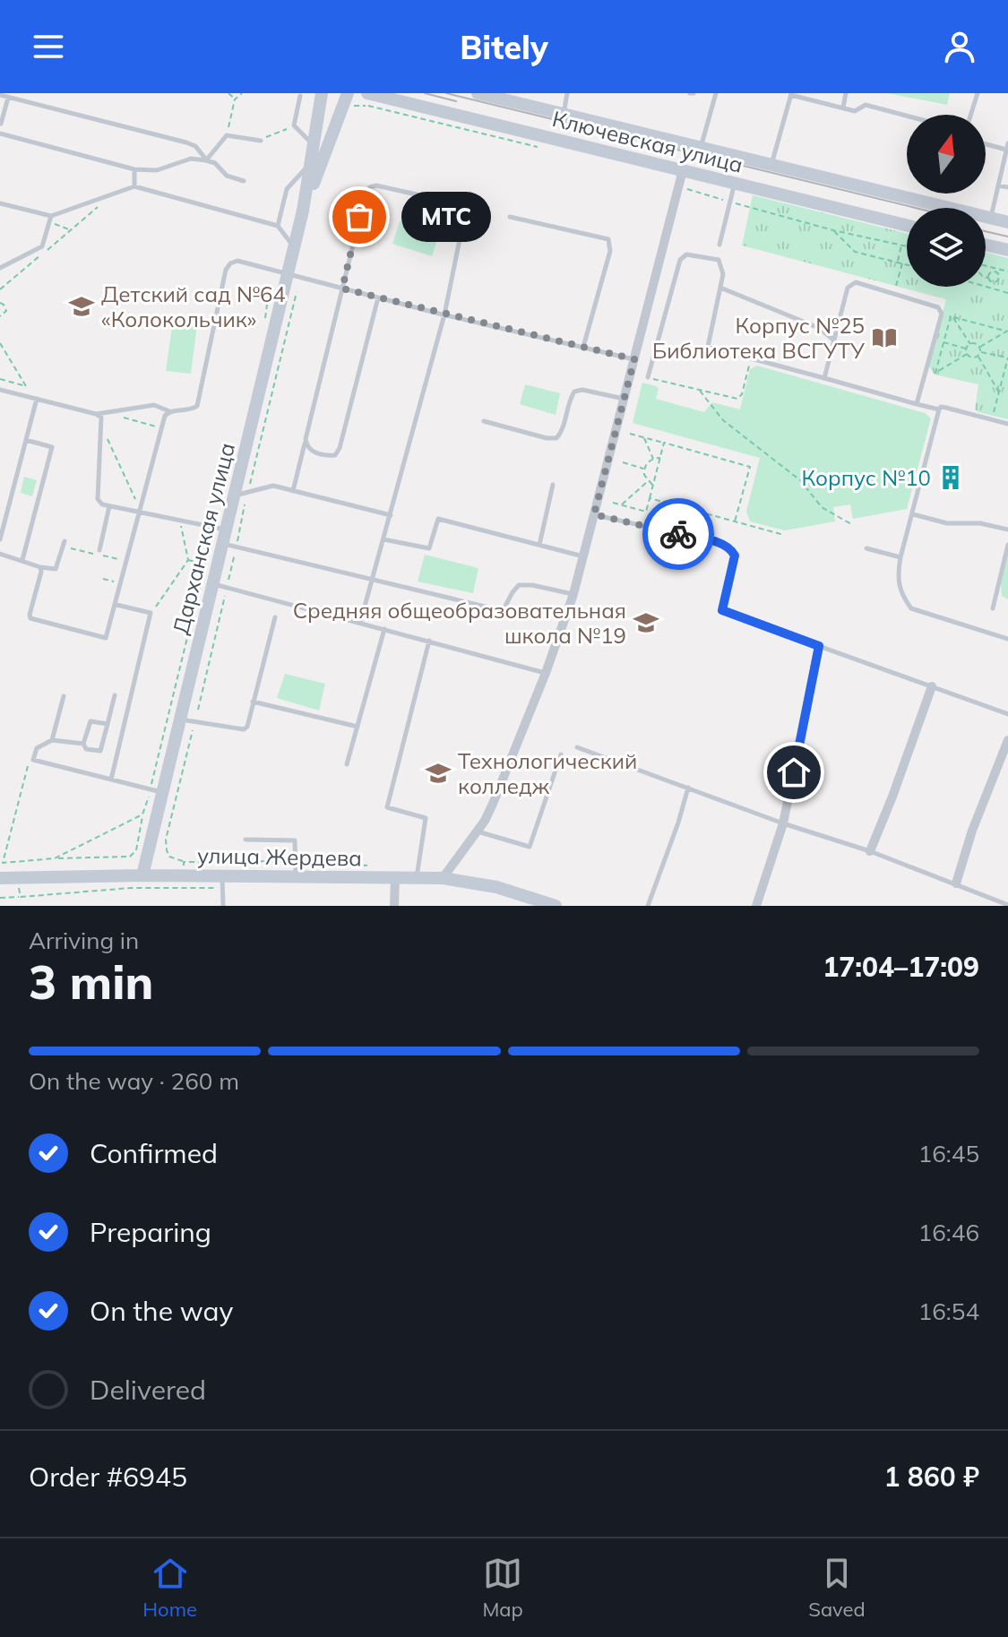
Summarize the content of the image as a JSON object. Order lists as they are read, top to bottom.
{
  "streets": {
    "main road": ["Ключевская улица", "Дарханская улица", "улица Жердева"]
  },
  "crossings": [
    ["Дарханская улица", "улица Жердева"]
  ],
  "places": {
    "other": ["МТС"],
    "school or university": ["Детский сад №64 «Колокольчик»", "Средняя общеобразовательная школа №19", "Технологический колледж"],
    "library": ["Корпус №25 Библиотека ВСГУТУ"],
    "building": ["Корпус №10"]
  },
  "north": "top",
  "page": {
    "header": "Bitely",
    "bubble": "МТС",
    "heading": ["3 min", "Arriving in", "17:04–17:09"],
    "panel": ["Order #6945", "1 860 ₽"],
    "bar": "On the way · 260 m",
    "list": [
      ["Confirmed", "16:45"],
      ["Preparing", "16:46"],
      ["On the way", "16:54"],
      "Delivered"
    ],
    "tabs": ["Home", "Map", "Saved"]
  }
}
